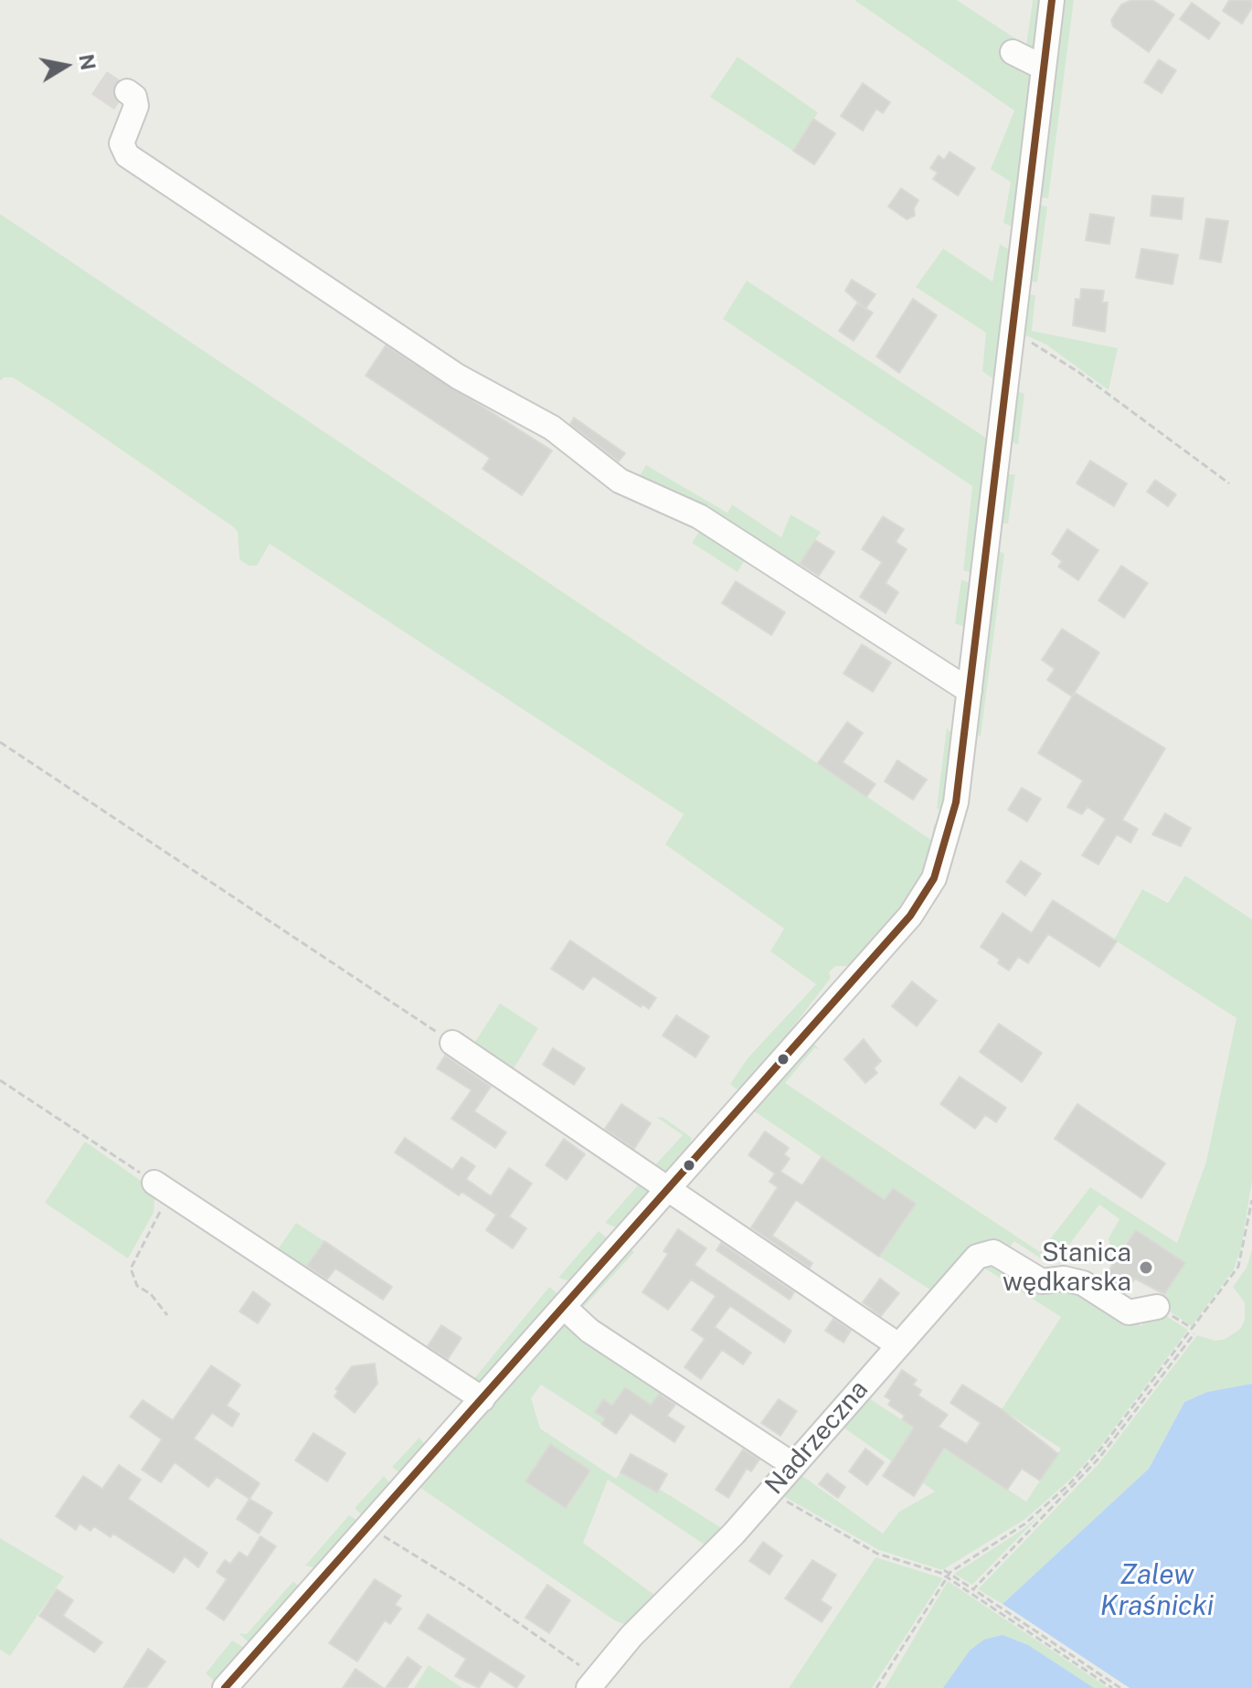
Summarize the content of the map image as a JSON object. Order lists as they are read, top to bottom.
{
  "streets": {
    "street": ["Nadrzeczna"]
  },
  "water": ["Zalew Kraśnicki"],
  "places": ["Stanica wędkarska"],
  "north": "right"
}
